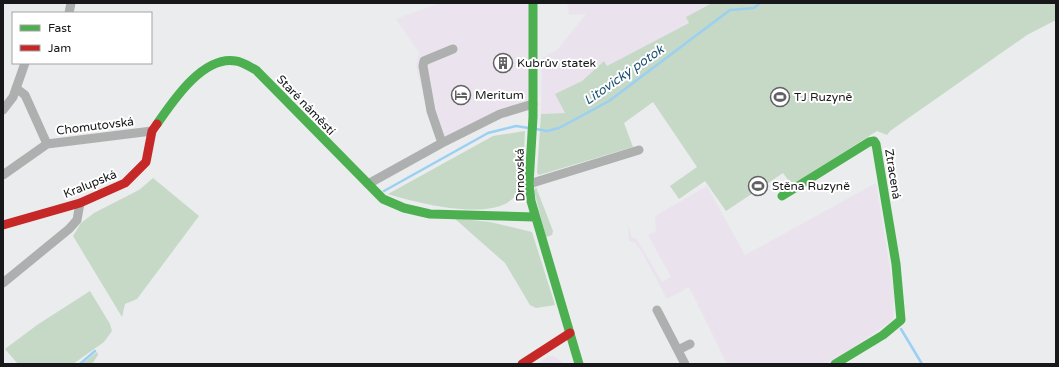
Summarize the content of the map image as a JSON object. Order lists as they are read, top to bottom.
{
  "streets": {
    "street": [
      "Staré náměstí",
      "Chomutovská",
      "Ztracená",
      "Drnovská",
      "Kralupská"
    ]
  },
  "crossings": [
    ["Staré náměstí", "Drnovská"],
    ["Staré náměstí", "Kralupská"],
    ["Chomutovská", "Kralupská"]
  ],
  "water": ["Litovický potok"],
  "places": {
    "building": ["Kubrův statek"],
    "hotel": ["Meritum"],
    "sports": ["TJ Ruzyně", "Stěna Ruzyně"]
  },
  "legend": ["Fast", "Jam"]
}
